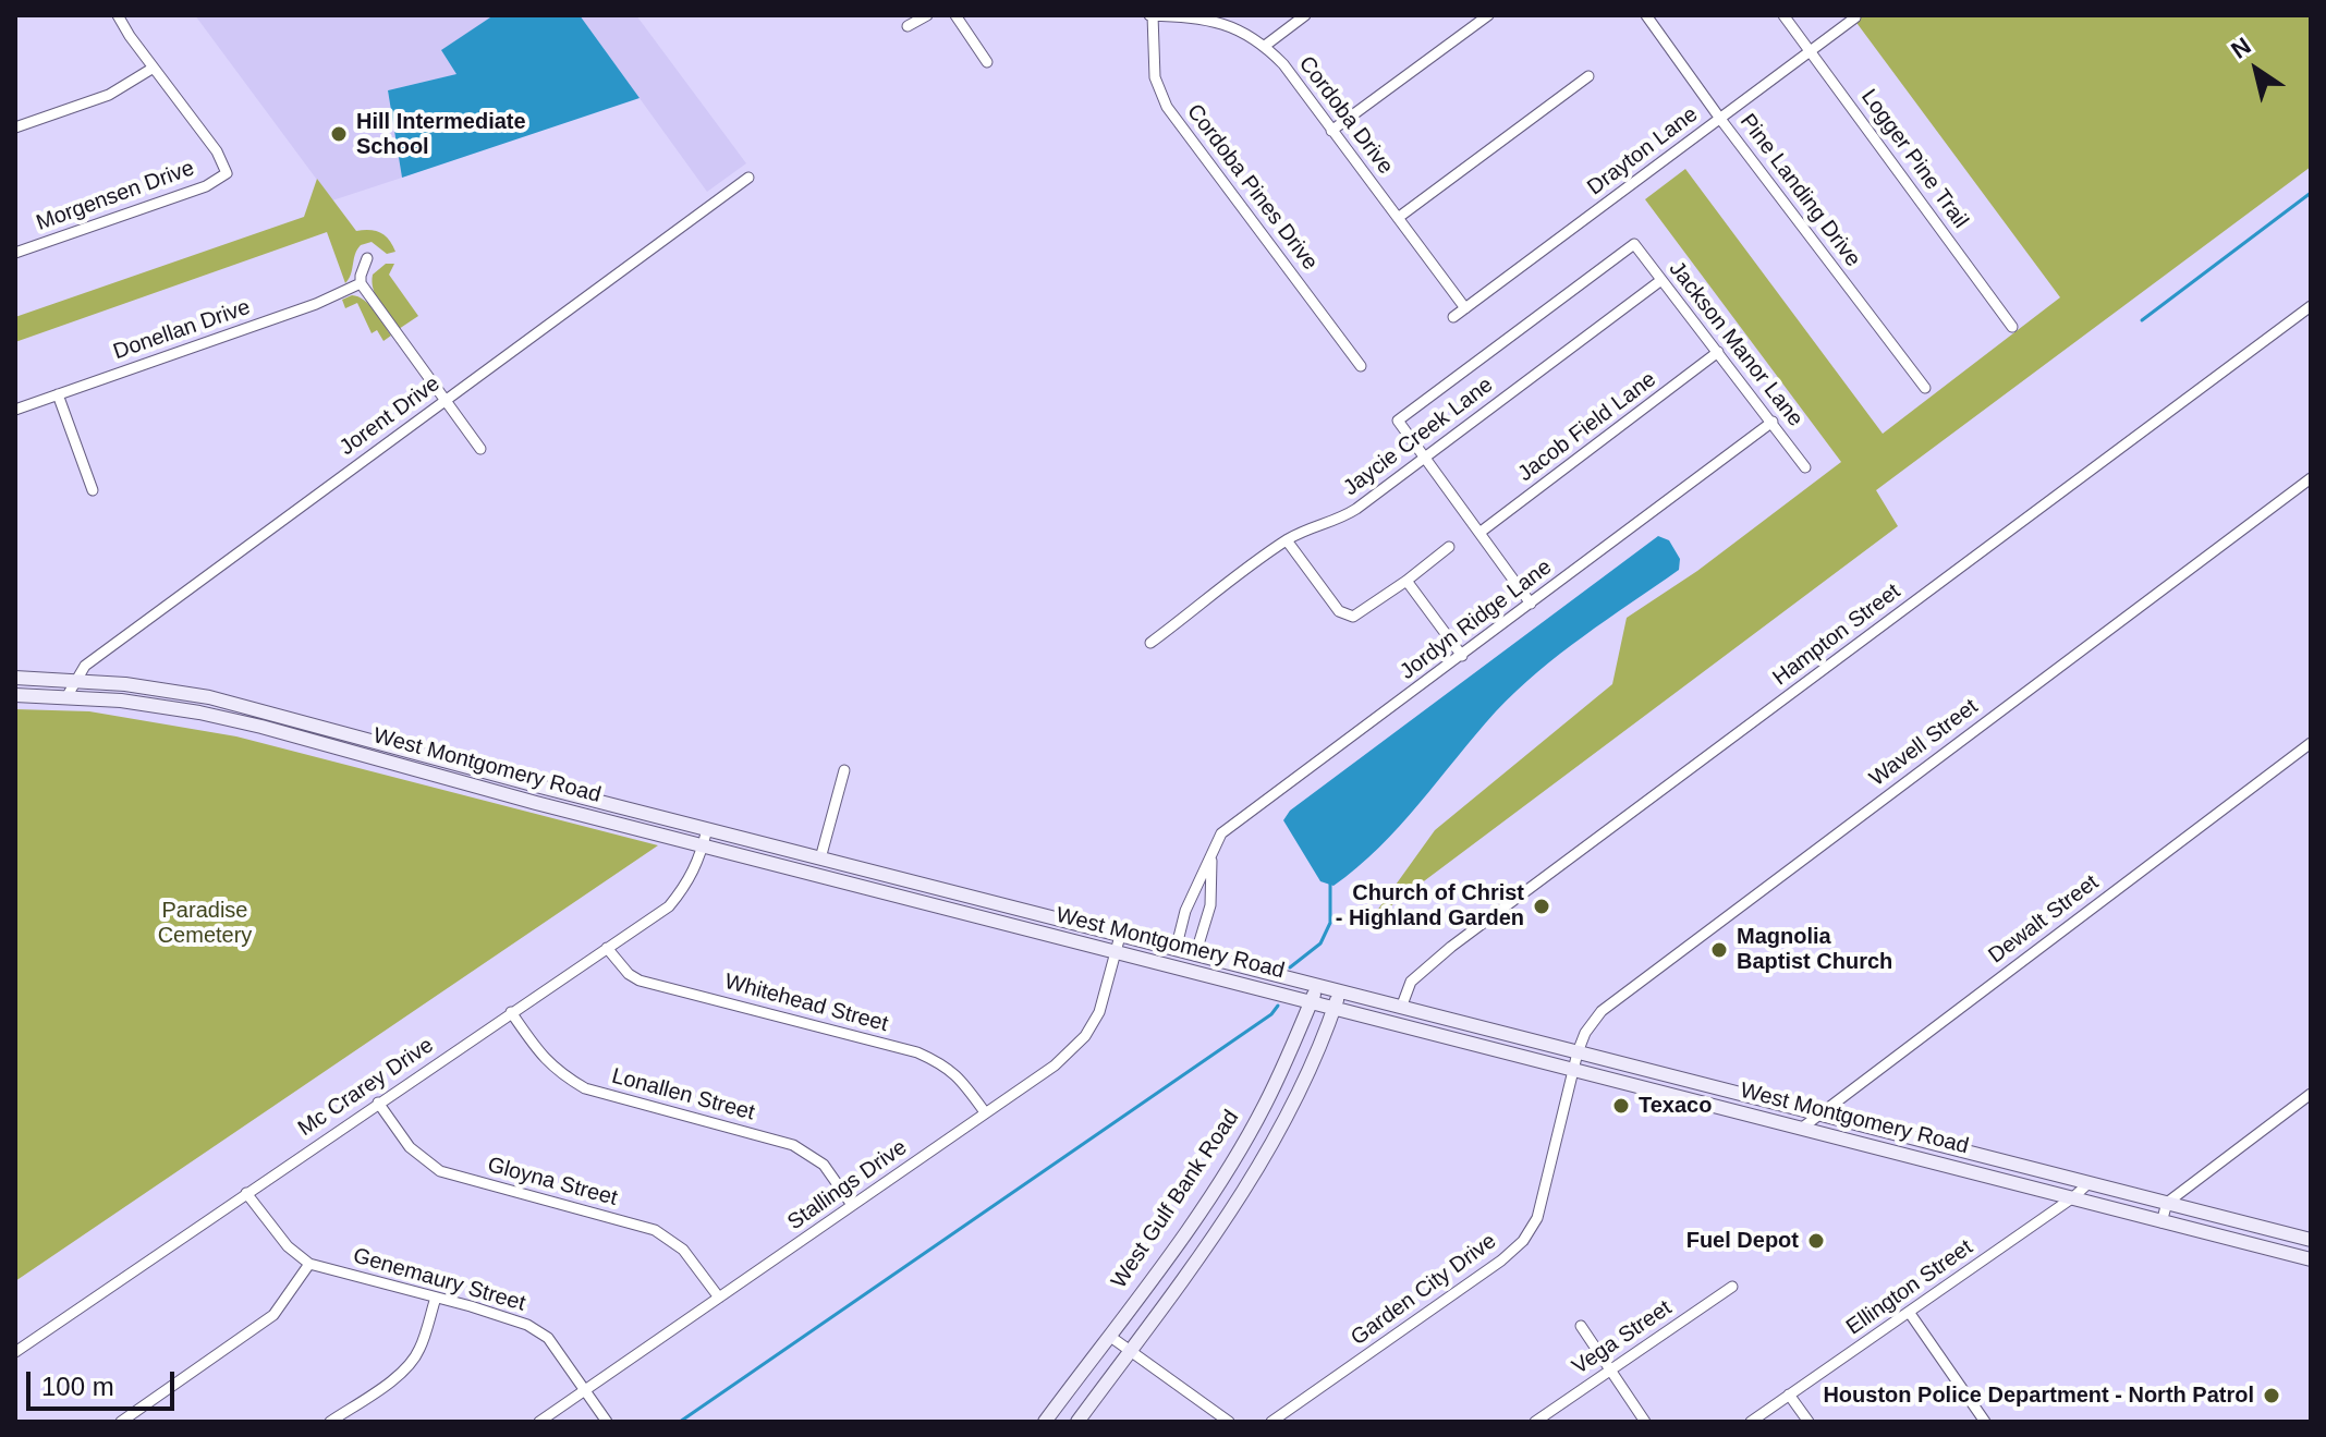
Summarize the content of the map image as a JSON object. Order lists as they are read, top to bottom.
{
  "streets": {
    "main road": ["West Montgomery Road", "West Gulf Bank Road"],
    "street": [
      "Cordoba Drive",
      "Drayton Lane",
      "Logger Pine Trail",
      "Cordoba Pines Drive",
      "Pine Landing Drive",
      "Morgensen Drive",
      "Donellan Drive",
      "Jackson Manor Lane",
      "Jorent Drive",
      "Jacob Field Lane",
      "Jaycie Creek Lane",
      "Jordyn Ridge Lane",
      "Hampton Street",
      "Wavell Street",
      "Dewalt Street",
      "Whitehead Street",
      "Mc Crarey Drive",
      "Lonallen Street",
      "Gloyna Street",
      "Stallings Drive",
      "Genemaury Street",
      "Ellington Street",
      "Garden City Drive",
      "Vega Street"
    ]
  },
  "crossings": [
    ["Cordoba Drive", "Drayton Lane"],
    ["Cordoba Drive", "Cordoba Pines Drive"],
    ["Drayton Lane", "Logger Pine Trail"],
    ["Drayton Lane", "Pine Landing Drive"],
    ["Jackson Manor Lane", "Jacob Field Lane"],
    ["Jackson Manor Lane", "Jaycie Creek Lane"],
    ["Jackson Manor Lane", "Jordyn Ridge Lane"],
    ["Jorent Drive", "West Montgomery Road"],
    ["Jordyn Ridge Lane", "West Montgomery Road"],
    ["Hampton Street", "West Montgomery Road"],
    ["Wavell Street", "West Montgomery Road"],
    ["Wavell Street", "Garden City Drive"],
    ["West Montgomery Road", "Dewalt Street"],
    ["West Montgomery Road", "Mc Crarey Drive"],
    ["West Montgomery Road", "Stallings Drive"],
    ["West Montgomery Road", "West Gulf Bank Road"],
    ["West Montgomery Road", "Ellington Street"],
    ["West Montgomery Road", "Garden City Drive"],
    ["Whitehead Street", "Mc Crarey Drive"],
    ["Whitehead Street", "Stallings Drive"],
    ["Mc Crarey Drive", "Lonallen Street"],
    ["Mc Crarey Drive", "Gloyna Street"],
    ["Mc Crarey Drive", "Genemaury Street"],
    ["Lonallen Street", "Stallings Drive"],
    ["Gloyna Street", "Stallings Drive"],
    ["Stallings Drive", "Genemaury Street"]
  ],
  "parks": ["Paradise Cemetery"],
  "places": [
    "Hill Intermediate School",
    "Church of Christ - Highland Garden",
    "Magnolia Baptist Church",
    "Texaco",
    "Fuel Depot",
    "Houston Police Department - North Patrol"
  ],
  "scale_bar": "100 m",
  "north": "top left"
}
